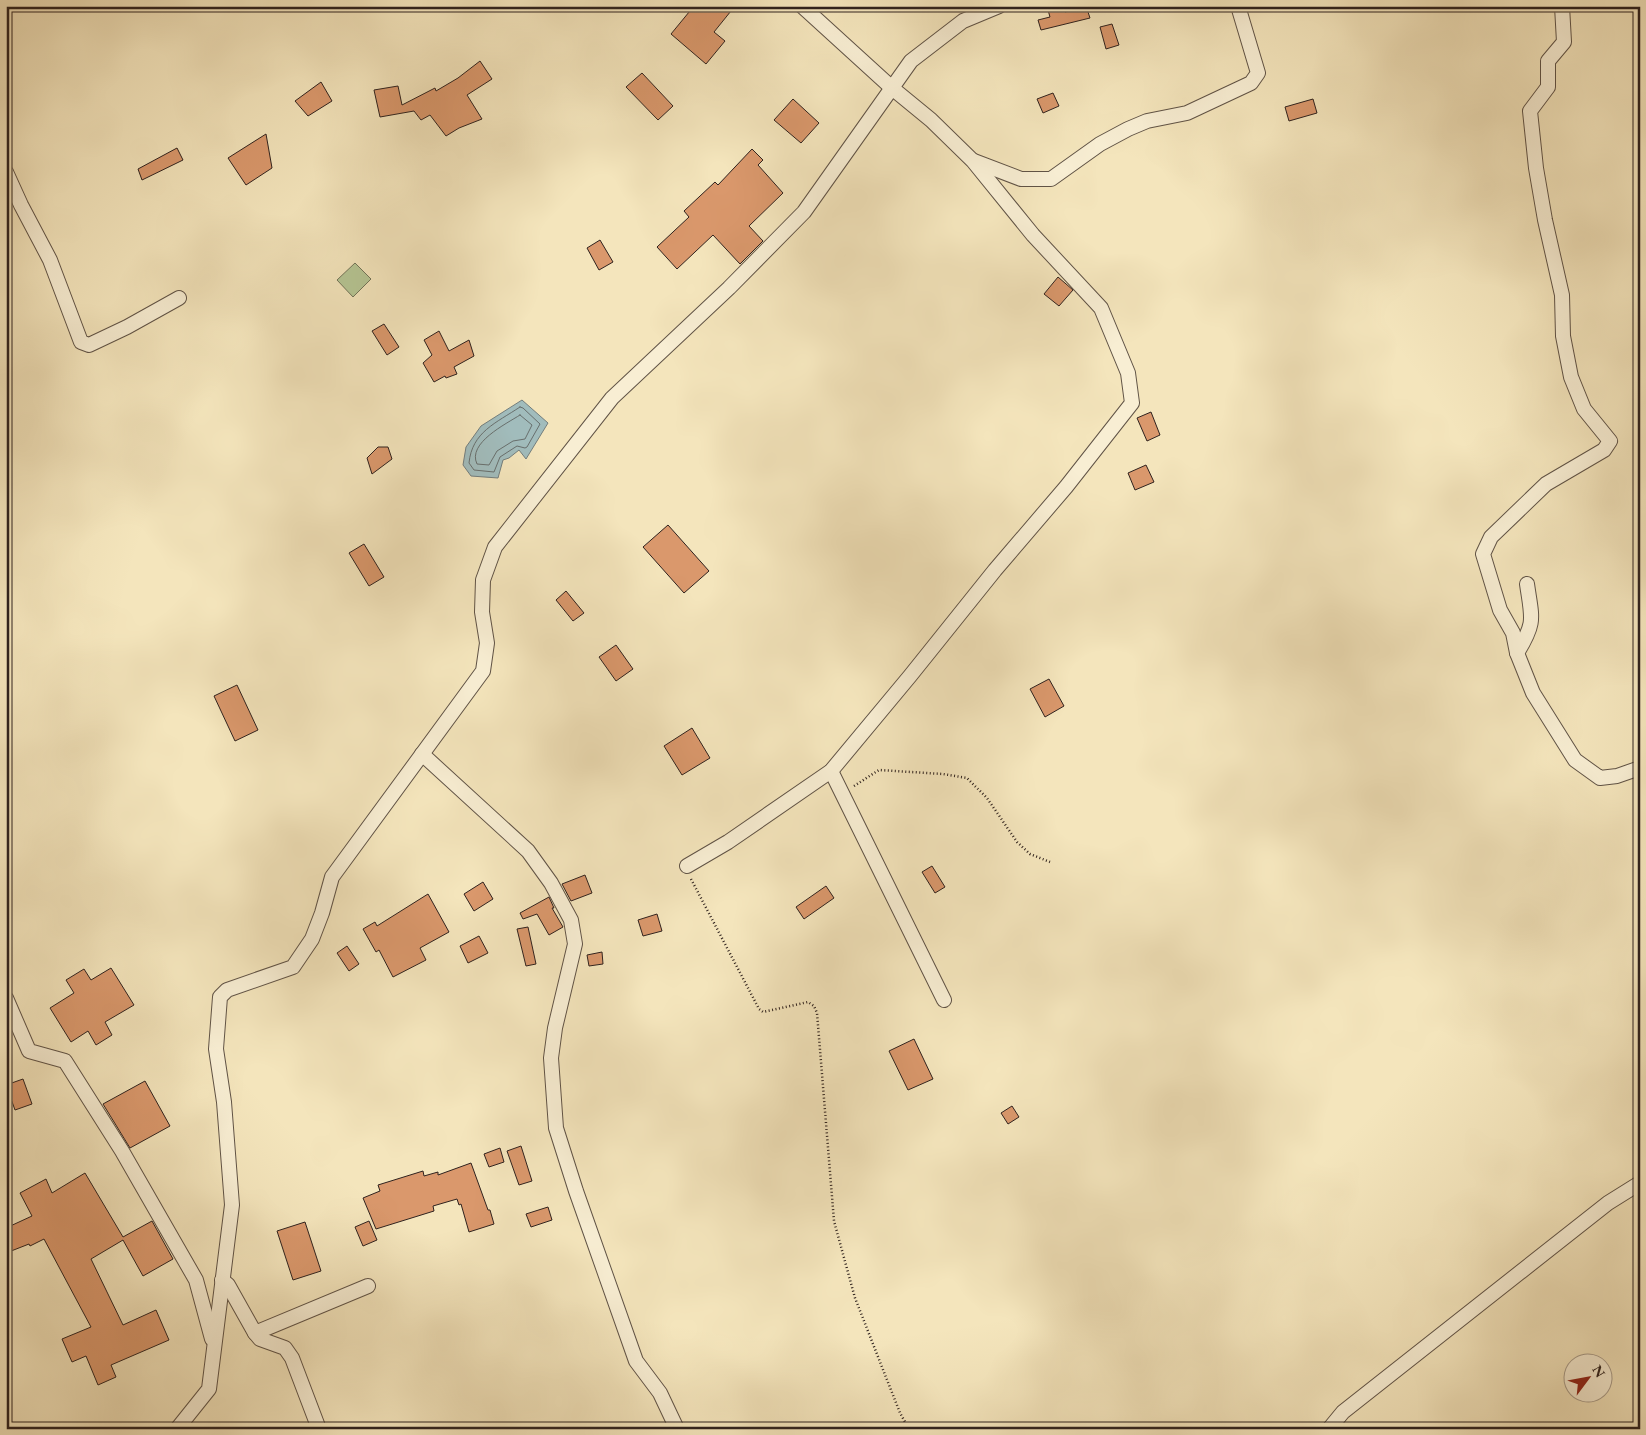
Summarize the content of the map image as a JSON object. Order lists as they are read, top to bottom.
{
  "north": "top right"
}
